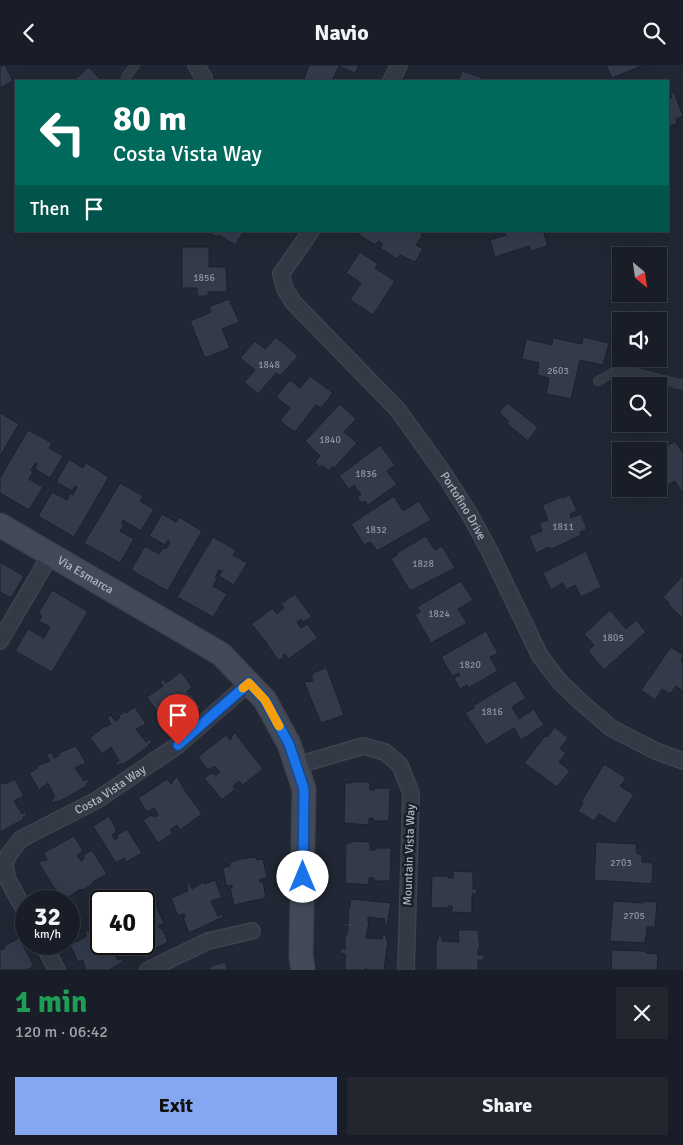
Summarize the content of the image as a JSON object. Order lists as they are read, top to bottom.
{
  "streets": {
    "street": [
      "Portofino Drive",
      "Via Esmarca",
      "Costa Vista Way",
      "Mountain Vista Way"
    ]
  },
  "crossings": [
    ["Via Esmarca", "Costa Vista Way"]
  ],
  "house_numbers": [
    "1856",
    "1848",
    "2603",
    "1840",
    "1836",
    "1811",
    "1832",
    "1828",
    "1824",
    "1805",
    "1820",
    "1816",
    "2703",
    "2705"
  ],
  "north": "bottom right",
  "page": {
    "header": "Navio",
    "turn": ["80 m", "Costa Vista Way"],
    "then": "Then",
    "speed": "32 km/h",
    "limit": "40",
    "heading": ["1 min", "120 m · 06:42"],
    "buttons": ["Exit", "Share"]
  }
}
